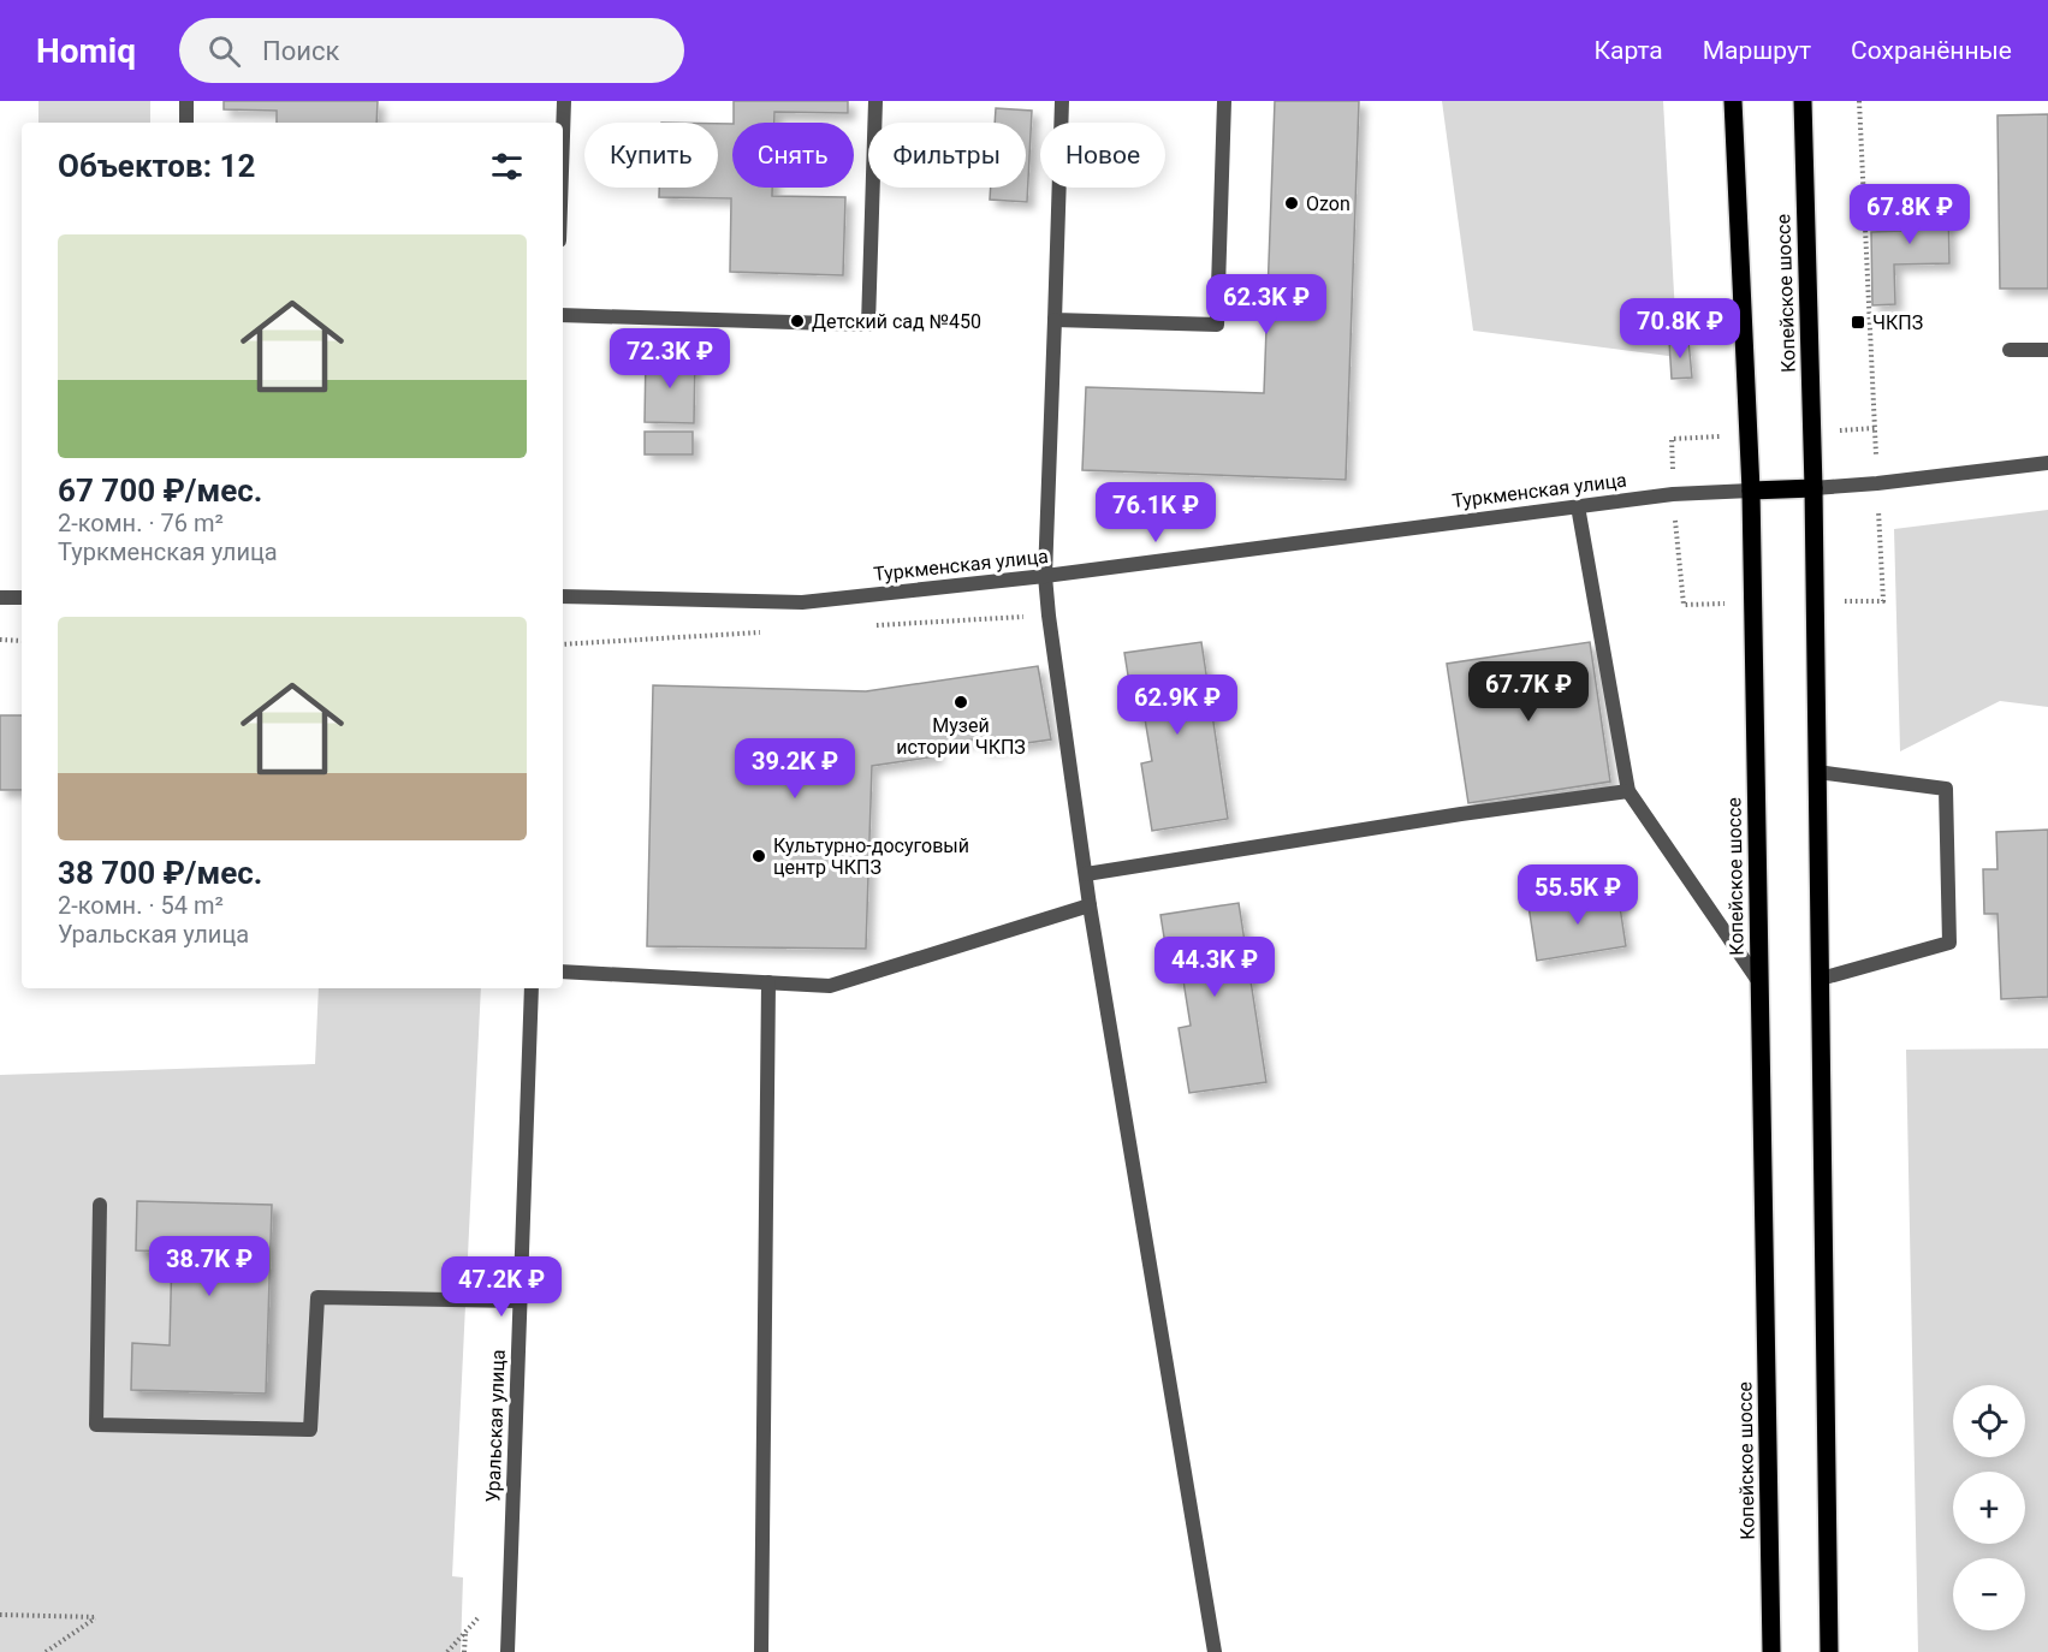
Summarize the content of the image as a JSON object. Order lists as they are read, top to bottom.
{
  "streets": {
    "main road": ["Копейское шоссе"],
    "street": ["Туркменская улица", "Уральская улица"]
  },
  "crossings": [
    ["Копейское шоссе", "Туркменская улица"]
  ],
  "places": {
    "other": [
      "Ozon",
      "Детский сад №450",
      "Музей истории ЧКПЗ",
      "Культурно-досуговый центр ЧКПЗ"
    ],
    "transit": ["ЧКПЗ"]
  },
  "page": {
    "header": "Homiq",
    "search": "Поиск",
    "nav": ["Карта", "Маршрут", "Сохранённые"],
    "chip": [
      "Купить",
      "Снять",
      "Фильтры",
      "Новое"
    ],
    "heading": "Объектов: 12",
    "price": [
      "67.8K ₽",
      "62.3K ₽",
      "70.8K ₽",
      "72.3K ₽",
      "76.1K ₽",
      "67.7K ₽",
      "62.9K ₽",
      "39.2K ₽",
      "55.5K ₽",
      "44.3K ₽",
      "38.7K ₽",
      "47.2K ₽"
    ],
    "list": [
      {
        "name": "67 700 ₽/мес.",
        "note": "2-комн. · 76 m² · Туркменская улица"
      },
      {
        "name": "38 700 ₽/мес.",
        "note": "2-комн. · 54 m² · Уральская улица"
      }
    ],
    "map_buttons": ["+", "−"]
  }
}
